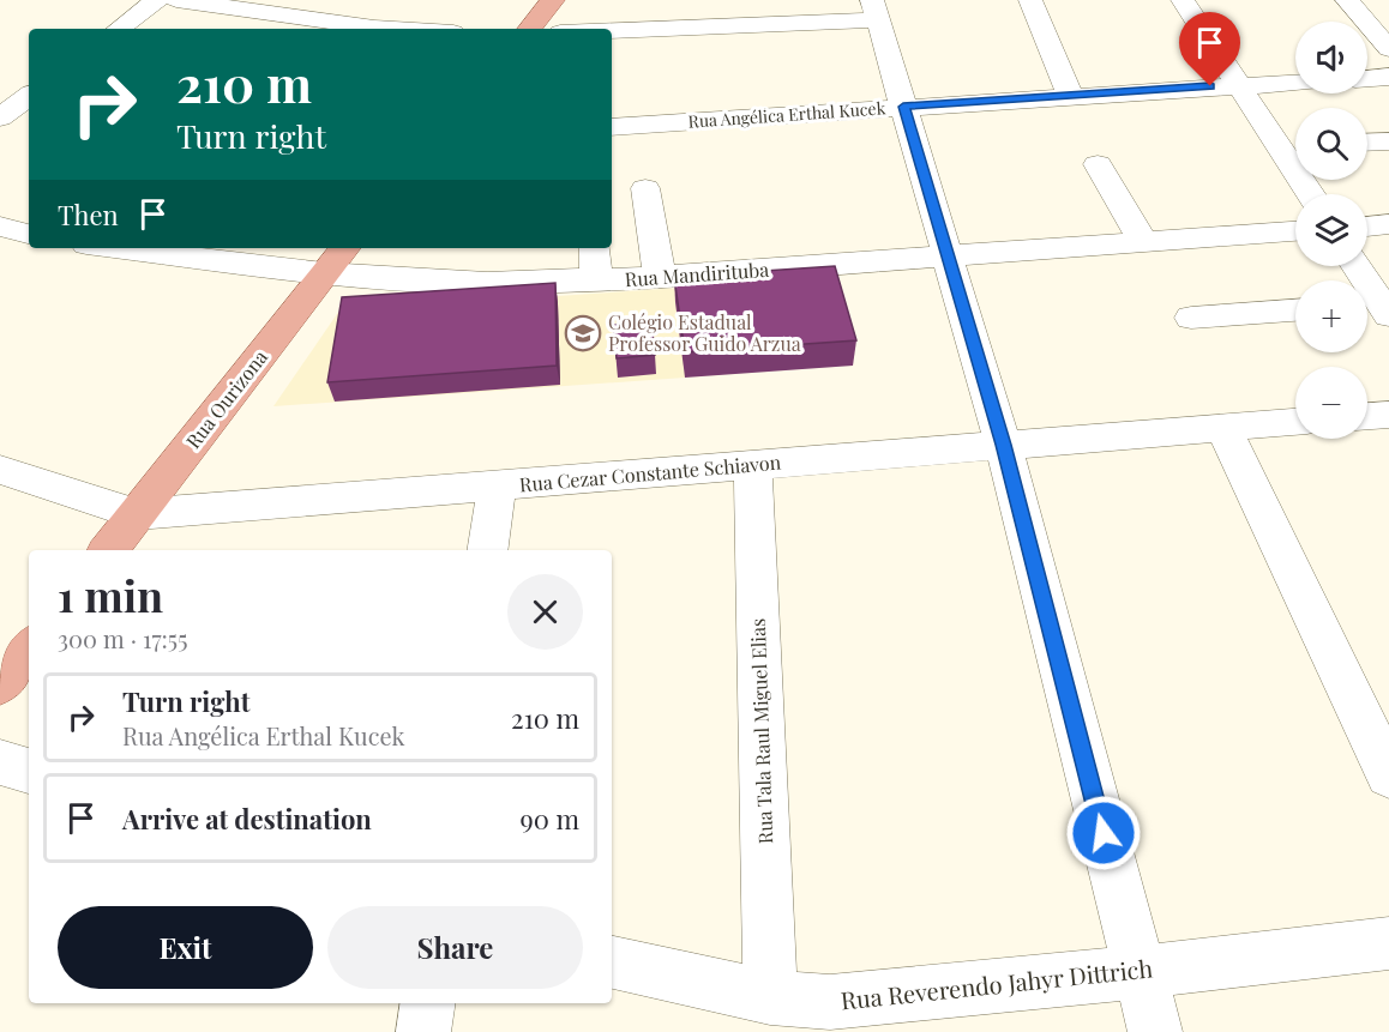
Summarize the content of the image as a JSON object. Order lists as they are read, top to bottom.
{
  "streets": {
    "main road": ["Rua Ourizona"],
    "street": [
      "Rua Angélica Erthal Kucek",
      "Rua Mandirituba",
      "Rua Cezar Constante Schiavon",
      "Rua Tala Raul Miguel Elias",
      "Rua Reverendo Jahyr Dittrich"
    ]
  },
  "crossings": [
    ["Rua Mandirituba", "Rua Ourizona"],
    ["Rua Ourizona", "Rua Cezar Constante Schiavon"],
    ["Rua Cezar Constante Schiavon", "Rua Tala Raul Miguel Elias"],
    ["Rua Tala Raul Miguel Elias", "Rua Reverendo Jahyr Dittrich"]
  ],
  "places": {
    "school or university": ["Colégio Estadual Professor Guido Arzua"]
  },
  "page": {
    "map_buttons": ["+", "−"],
    "turn": ["210 m", "Turn right"],
    "then": "Then",
    "heading": ["1 min", "300 m · 17:55"],
    "list": [
      {
        "name": "Turn right",
        "note": "Rua Angélica Erthal Kucek",
        "value": "210 m"
      },
      {
        "name": "Arrive at destination",
        "value": "90 m"
      }
    ],
    "buttons": ["Exit", "Share"]
  }
}
